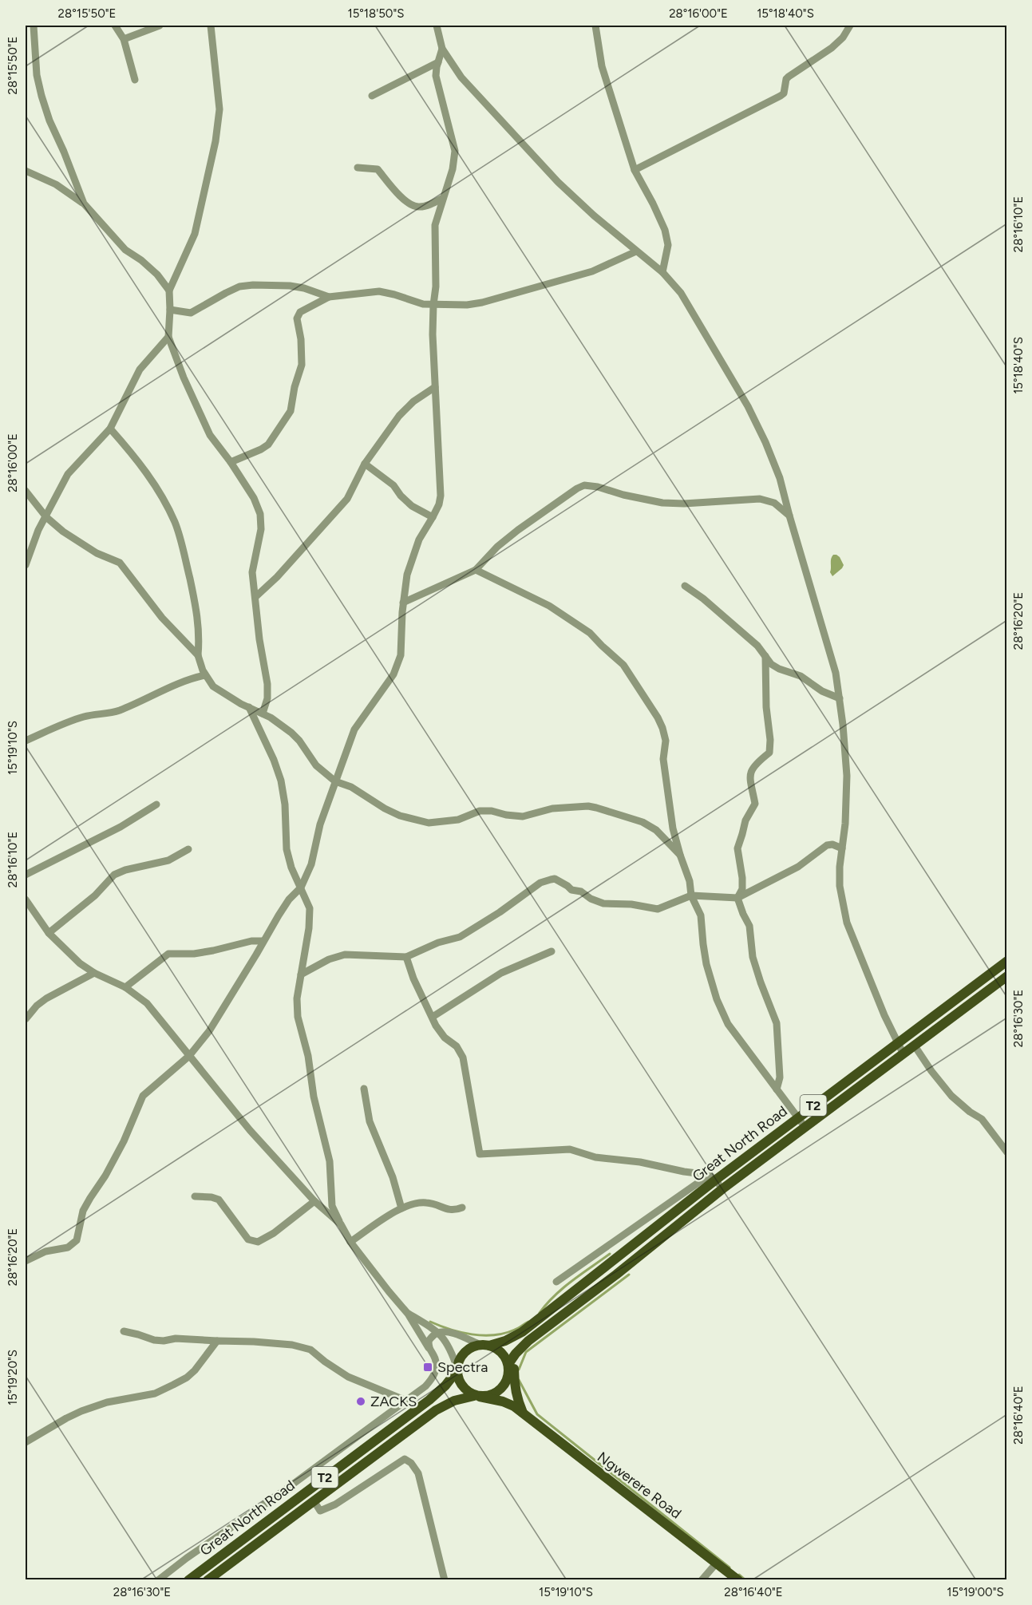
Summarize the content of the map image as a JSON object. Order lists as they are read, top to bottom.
{
  "streets": {
    "main road": ["T2", "Great North Road", "Ngwerere Road"]
  },
  "crossings": [
    ["Great North Road", "Ngwerere Road"]
  ],
  "places": {
    "transit": ["Spectra"],
    "other": ["ZACKS"]
  },
  "coordinates": [
    "28°15'50\"E",
    "15°18'50\"S",
    "28°16'00\"E",
    "15°18'40\"S",
    "28°16'10\"E",
    "28°16'20\"E",
    "15°19'10\"S",
    "28°16'30\"E",
    "15°19'20\"S",
    "28°16'40\"E",
    "15°19'00\"S"
  ]
}
